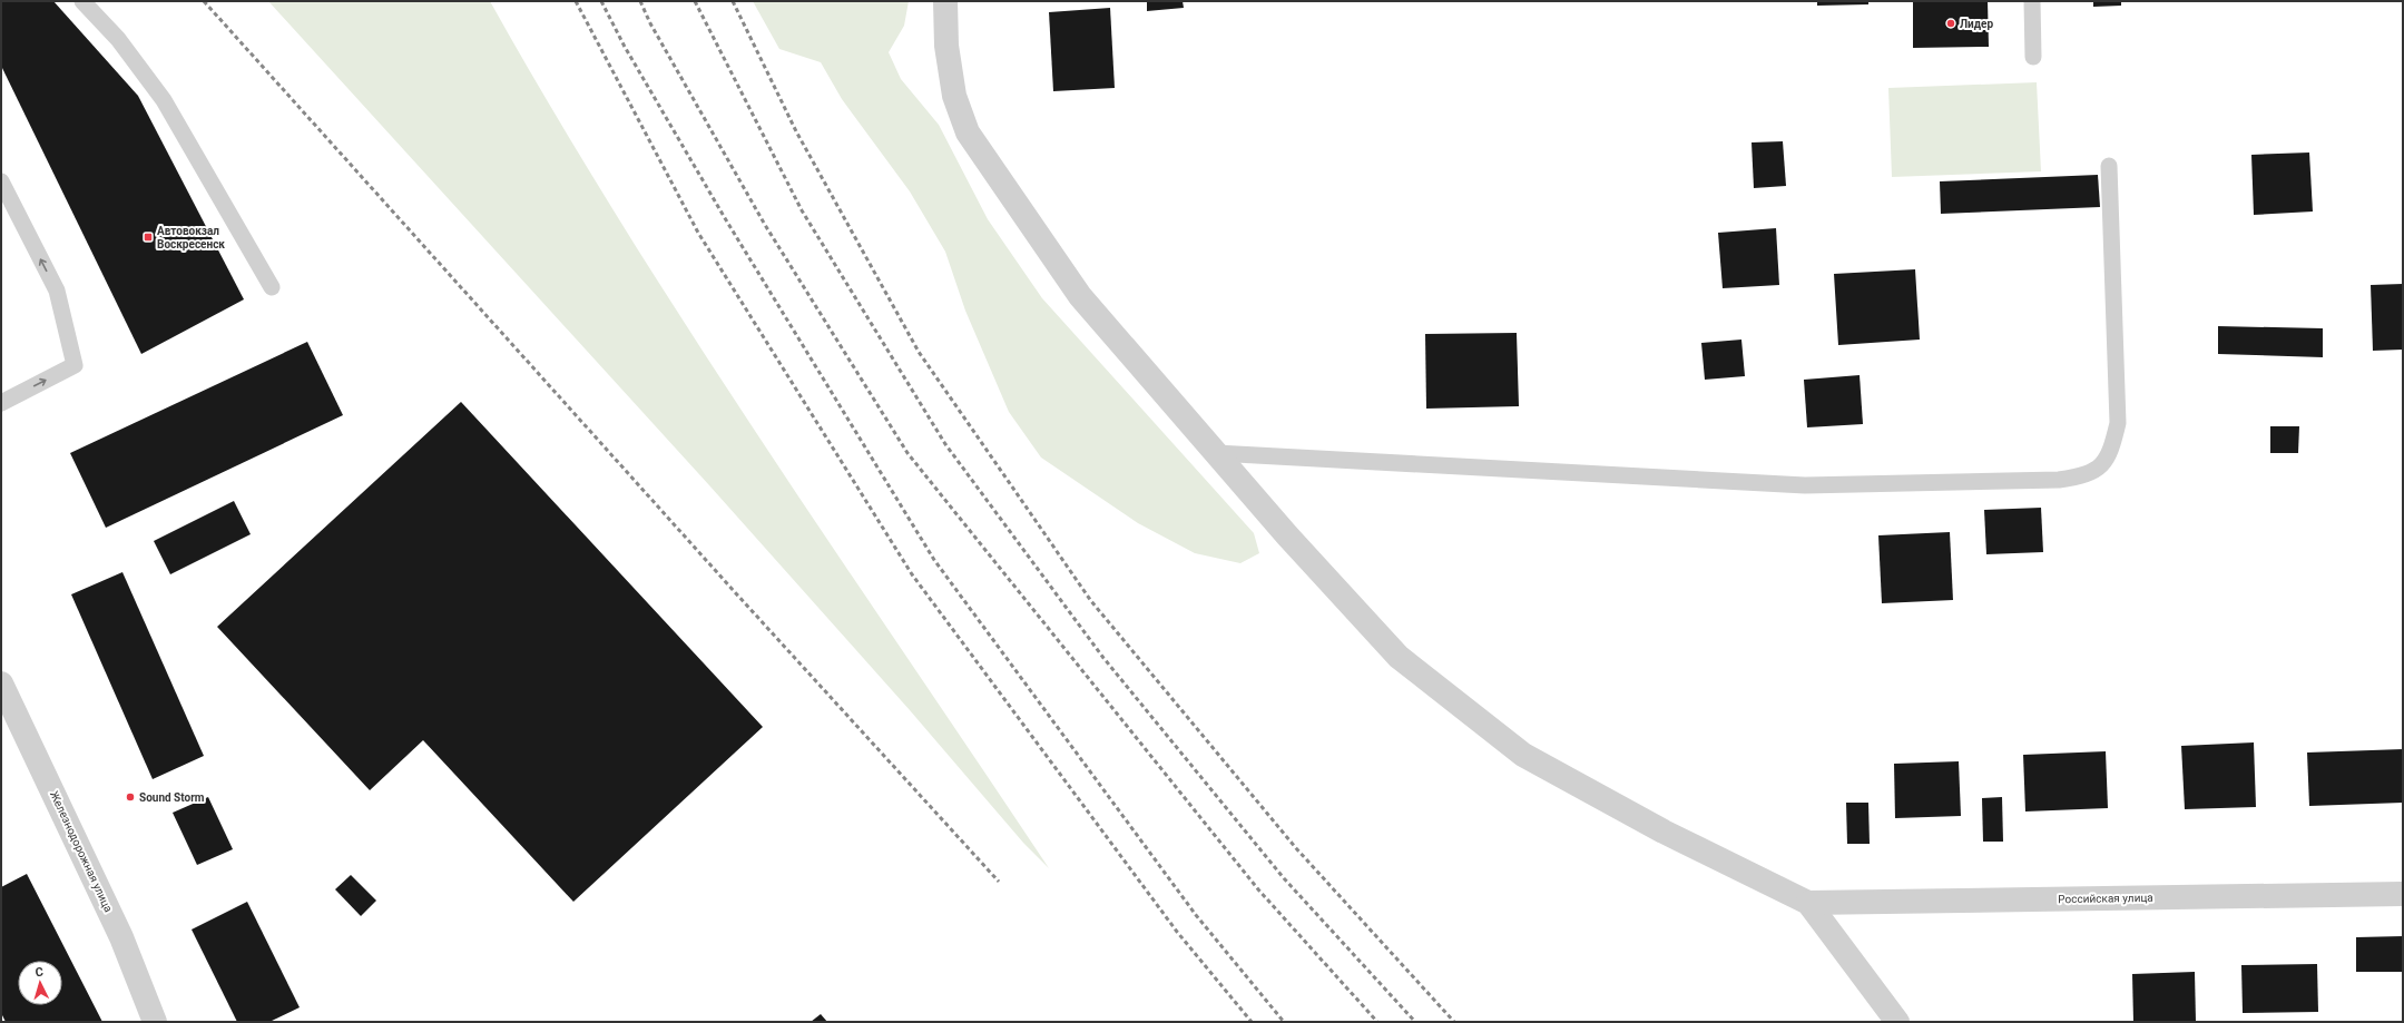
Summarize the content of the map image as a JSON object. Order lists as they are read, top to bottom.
{
  "streets": {
    "street": ["Железнодорожная улица", "Российская улица"]
  },
  "places": {
    "other": ["Лидер", "Sound Storm"],
    "transit": ["Автовокзал Воскресенск"]
  },
  "north": "top"
}
